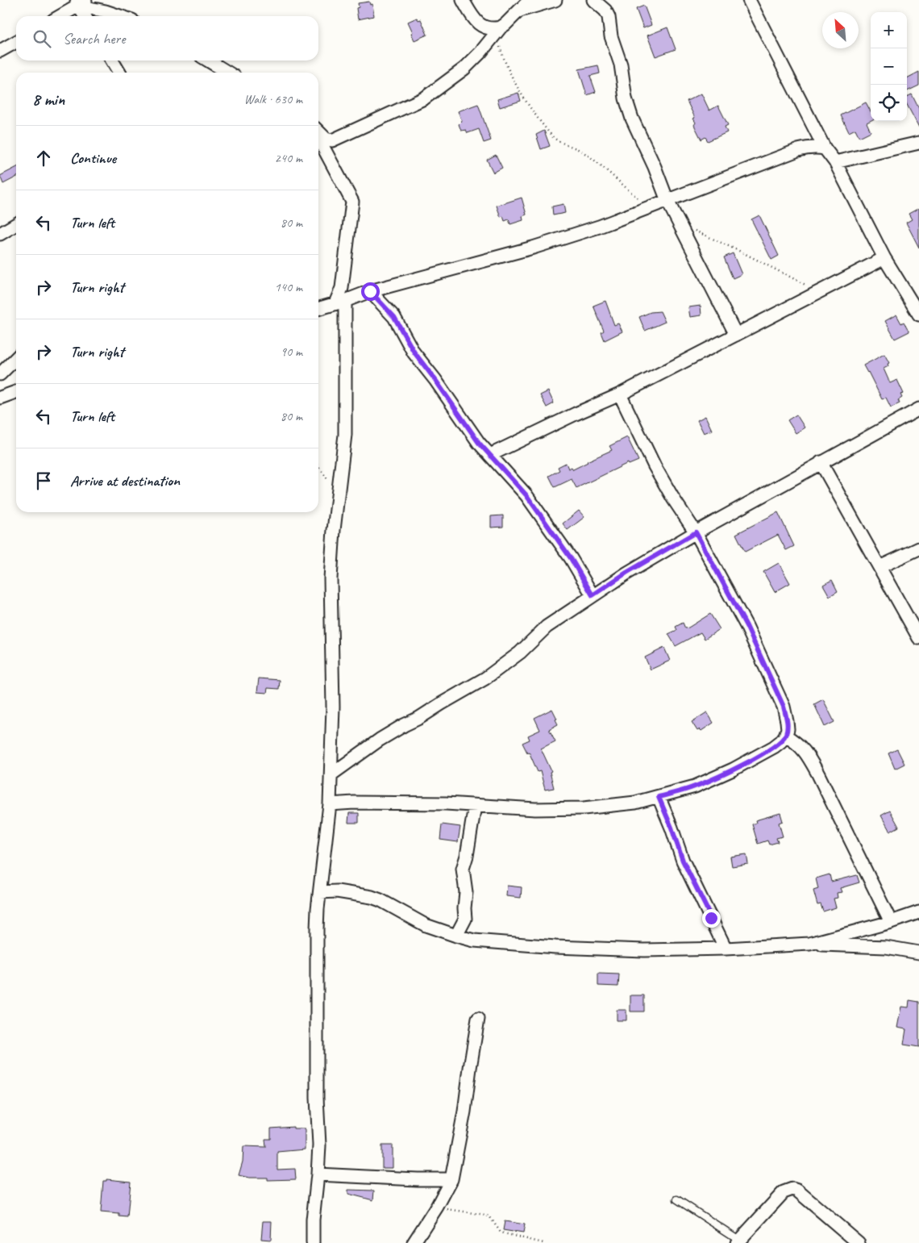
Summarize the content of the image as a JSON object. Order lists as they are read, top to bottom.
{
  "north": "top left",
  "page": {
    "map_buttons": ["+", "−"],
    "search": "Search here",
    "heading": ["8 min", "Walk · 630 m"],
    "list": [
      ["Continue", "240 m"],
      ["Turn left", "80 m"],
      ["Turn right", "140 m"],
      ["Turn right", "90 m"],
      ["Turn left", "80 m"],
      "Arrive at destination"
    ]
  }
}
